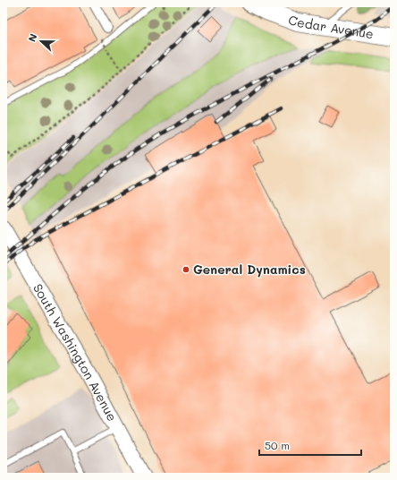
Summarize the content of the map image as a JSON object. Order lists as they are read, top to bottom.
{
  "streets": {
    "main road": ["Cedar Avenue"],
    "street": ["South Washington Avenue"]
  },
  "places": ["General Dynamics"],
  "scale_bar": "50 m",
  "north": "left"
}
